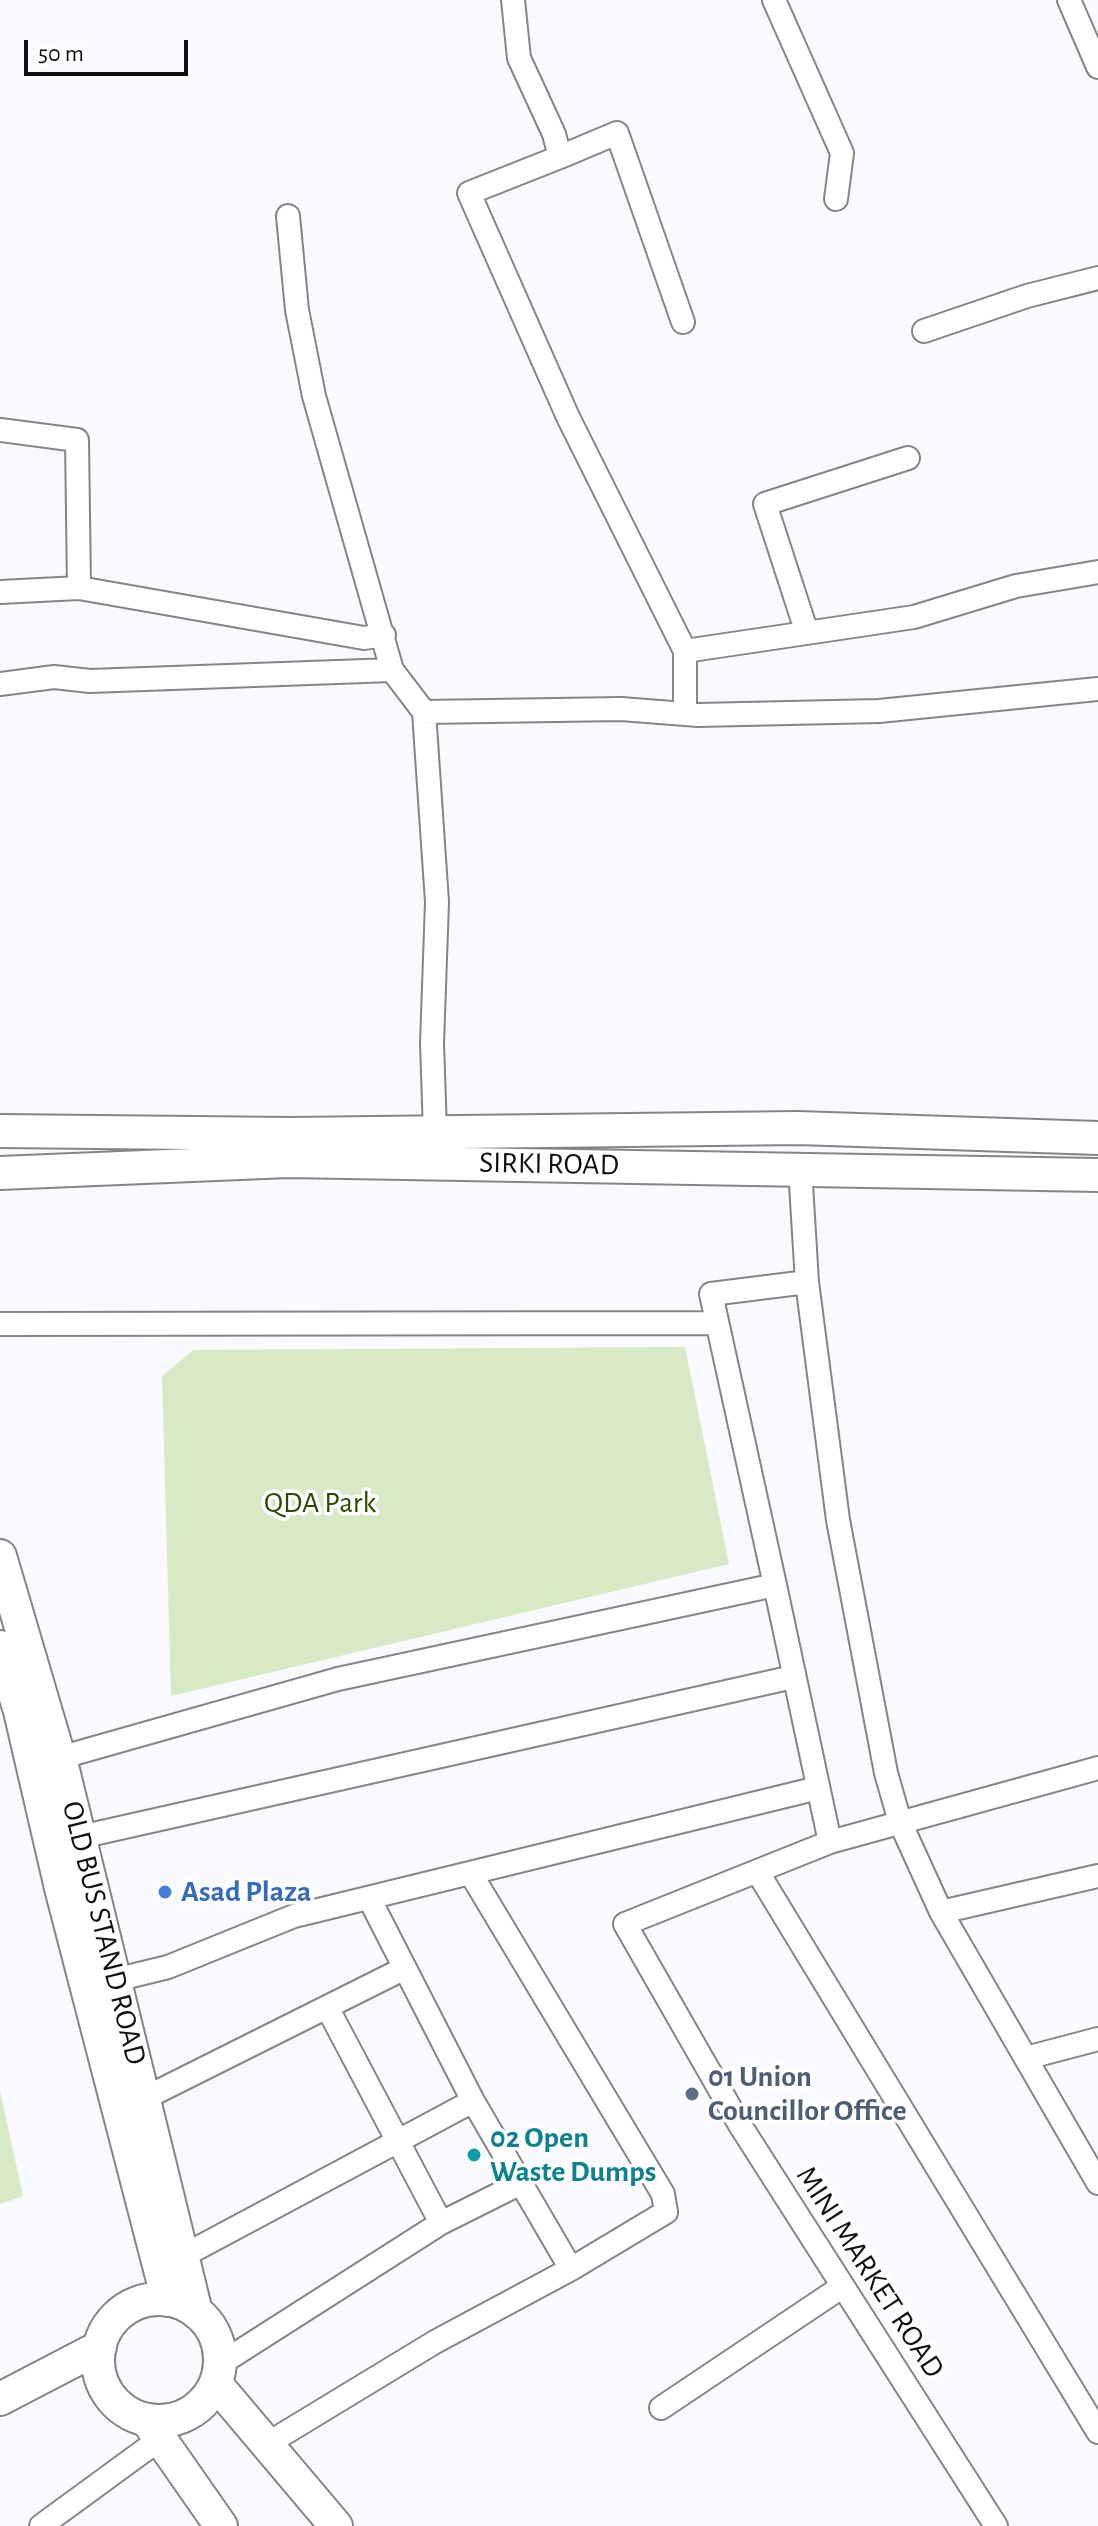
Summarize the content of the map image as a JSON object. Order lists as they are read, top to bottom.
{
  "streets": {
    "main road": ["SIRKI ROAD", "OLD BUS STAND ROAD"],
    "street": ["MINI MARKET ROAD"]
  },
  "parks": ["QDA Park"],
  "places": ["Asad Plaza", "01 Union Councillor Office", "02 Open Waste Dumps"],
  "scale_bar": "50 m"
}
